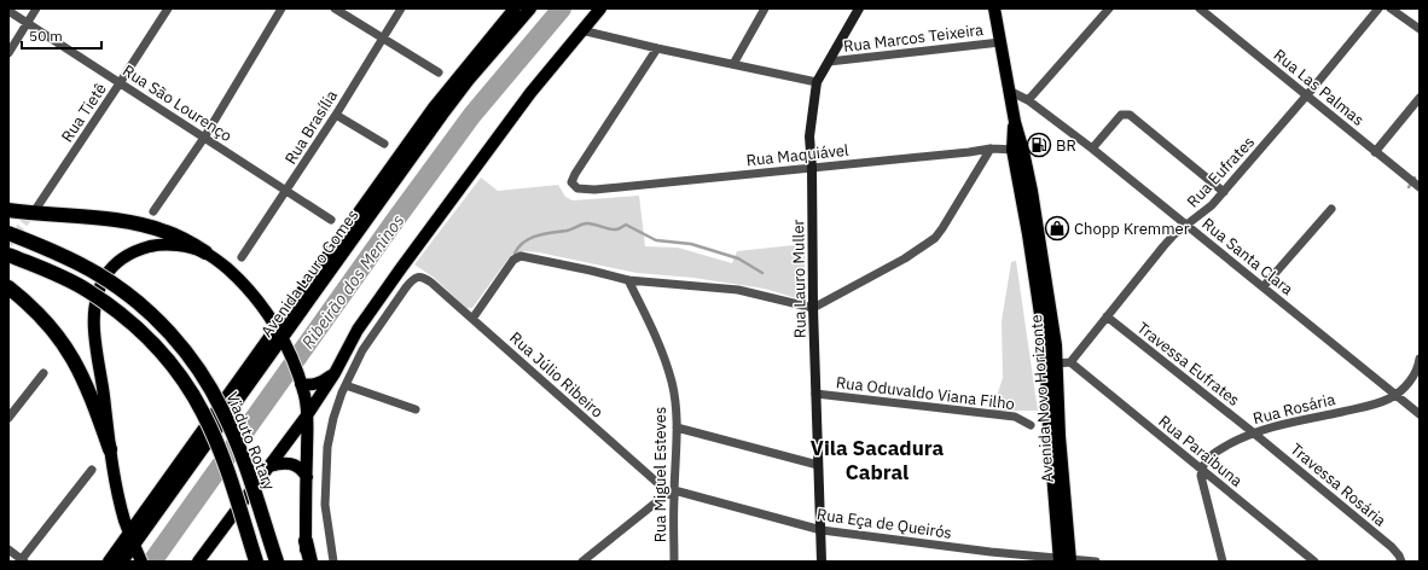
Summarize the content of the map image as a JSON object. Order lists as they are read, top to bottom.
{
  "streets": {
    "highway": ["Viaduto Rotary"],
    "main road": ["Avenida Lauro Gomes", "Avenida Novo Horizonte"],
    "street": [
      "Rua Marcos Teixeira",
      "Rua Las Palmas",
      "Rua São Lourenço",
      "Rua Tietê",
      "Rua Brasília",
      "Rua Maquiável",
      "Rua Eufrates",
      "Rua Santa Clara",
      "Rua Lauro Muller",
      "Travessa Eufrates",
      "Rua Júlio Ribeiro",
      "Rua Oduvaldo Viana Filho",
      "Rua Rosária",
      "Rua Paraibuna",
      "Rua Miguel Esteves",
      "Travessa Rosária",
      "Rua Eça de Queirós"
    ]
  },
  "crossings": [
    ["Rua Marcos Teixeira", "Rua Lauro Muller"],
    ["Rua Marcos Teixeira", "Avenida Novo Horizonte"],
    ["Rua Las Palmas", "Rua Eufrates"],
    ["Rua São Lourenço", "Rua Tietê"],
    ["Rua São Lourenço", "Rua Brasília"],
    ["Rua Maquiável", "Rua Lauro Muller"],
    ["Rua Maquiável", "Avenida Novo Horizonte"],
    ["Rua Eufrates", "Rua Santa Clara"],
    ["Rua Eufrates", "Travessa Eufrates"],
    ["Rua Eufrates", "Rua Paraibuna"],
    ["Rua Santa Clara", "Avenida Novo Horizonte"],
    ["Rua Santa Clara", "Rua Rosária"],
    ["Rua Lauro Muller", "Rua Oduvaldo Viana Filho"],
    ["Rua Lauro Muller", "Rua Eça de Queirós"],
    ["Travessa Eufrates", "Rua Rosária"],
    ["Travessa Eufrates", "Travessa Rosária"],
    ["Rua Júlio Ribeiro", "Rua Miguel Esteves"],
    ["Rua Júlio Ribeiro", "Rua Eça de Queirós"],
    ["Avenida Novo Horizonte", "Rua Eça de Queirós"],
    ["Rua Rosária", "Rua Paraibuna"],
    ["Rua Rosária", "Travessa Rosária"],
    ["Rua Miguel Esteves", "Rua Eça de Queirós"]
  ],
  "districts": ["Vila Sacadura Cabral"],
  "water": ["Ribeirão dos Meninos"],
  "places": {
    "fuel station": ["BR"],
    "shop": ["Chopp Kremmer"]
  },
  "scale_bar": "50 m"
}
